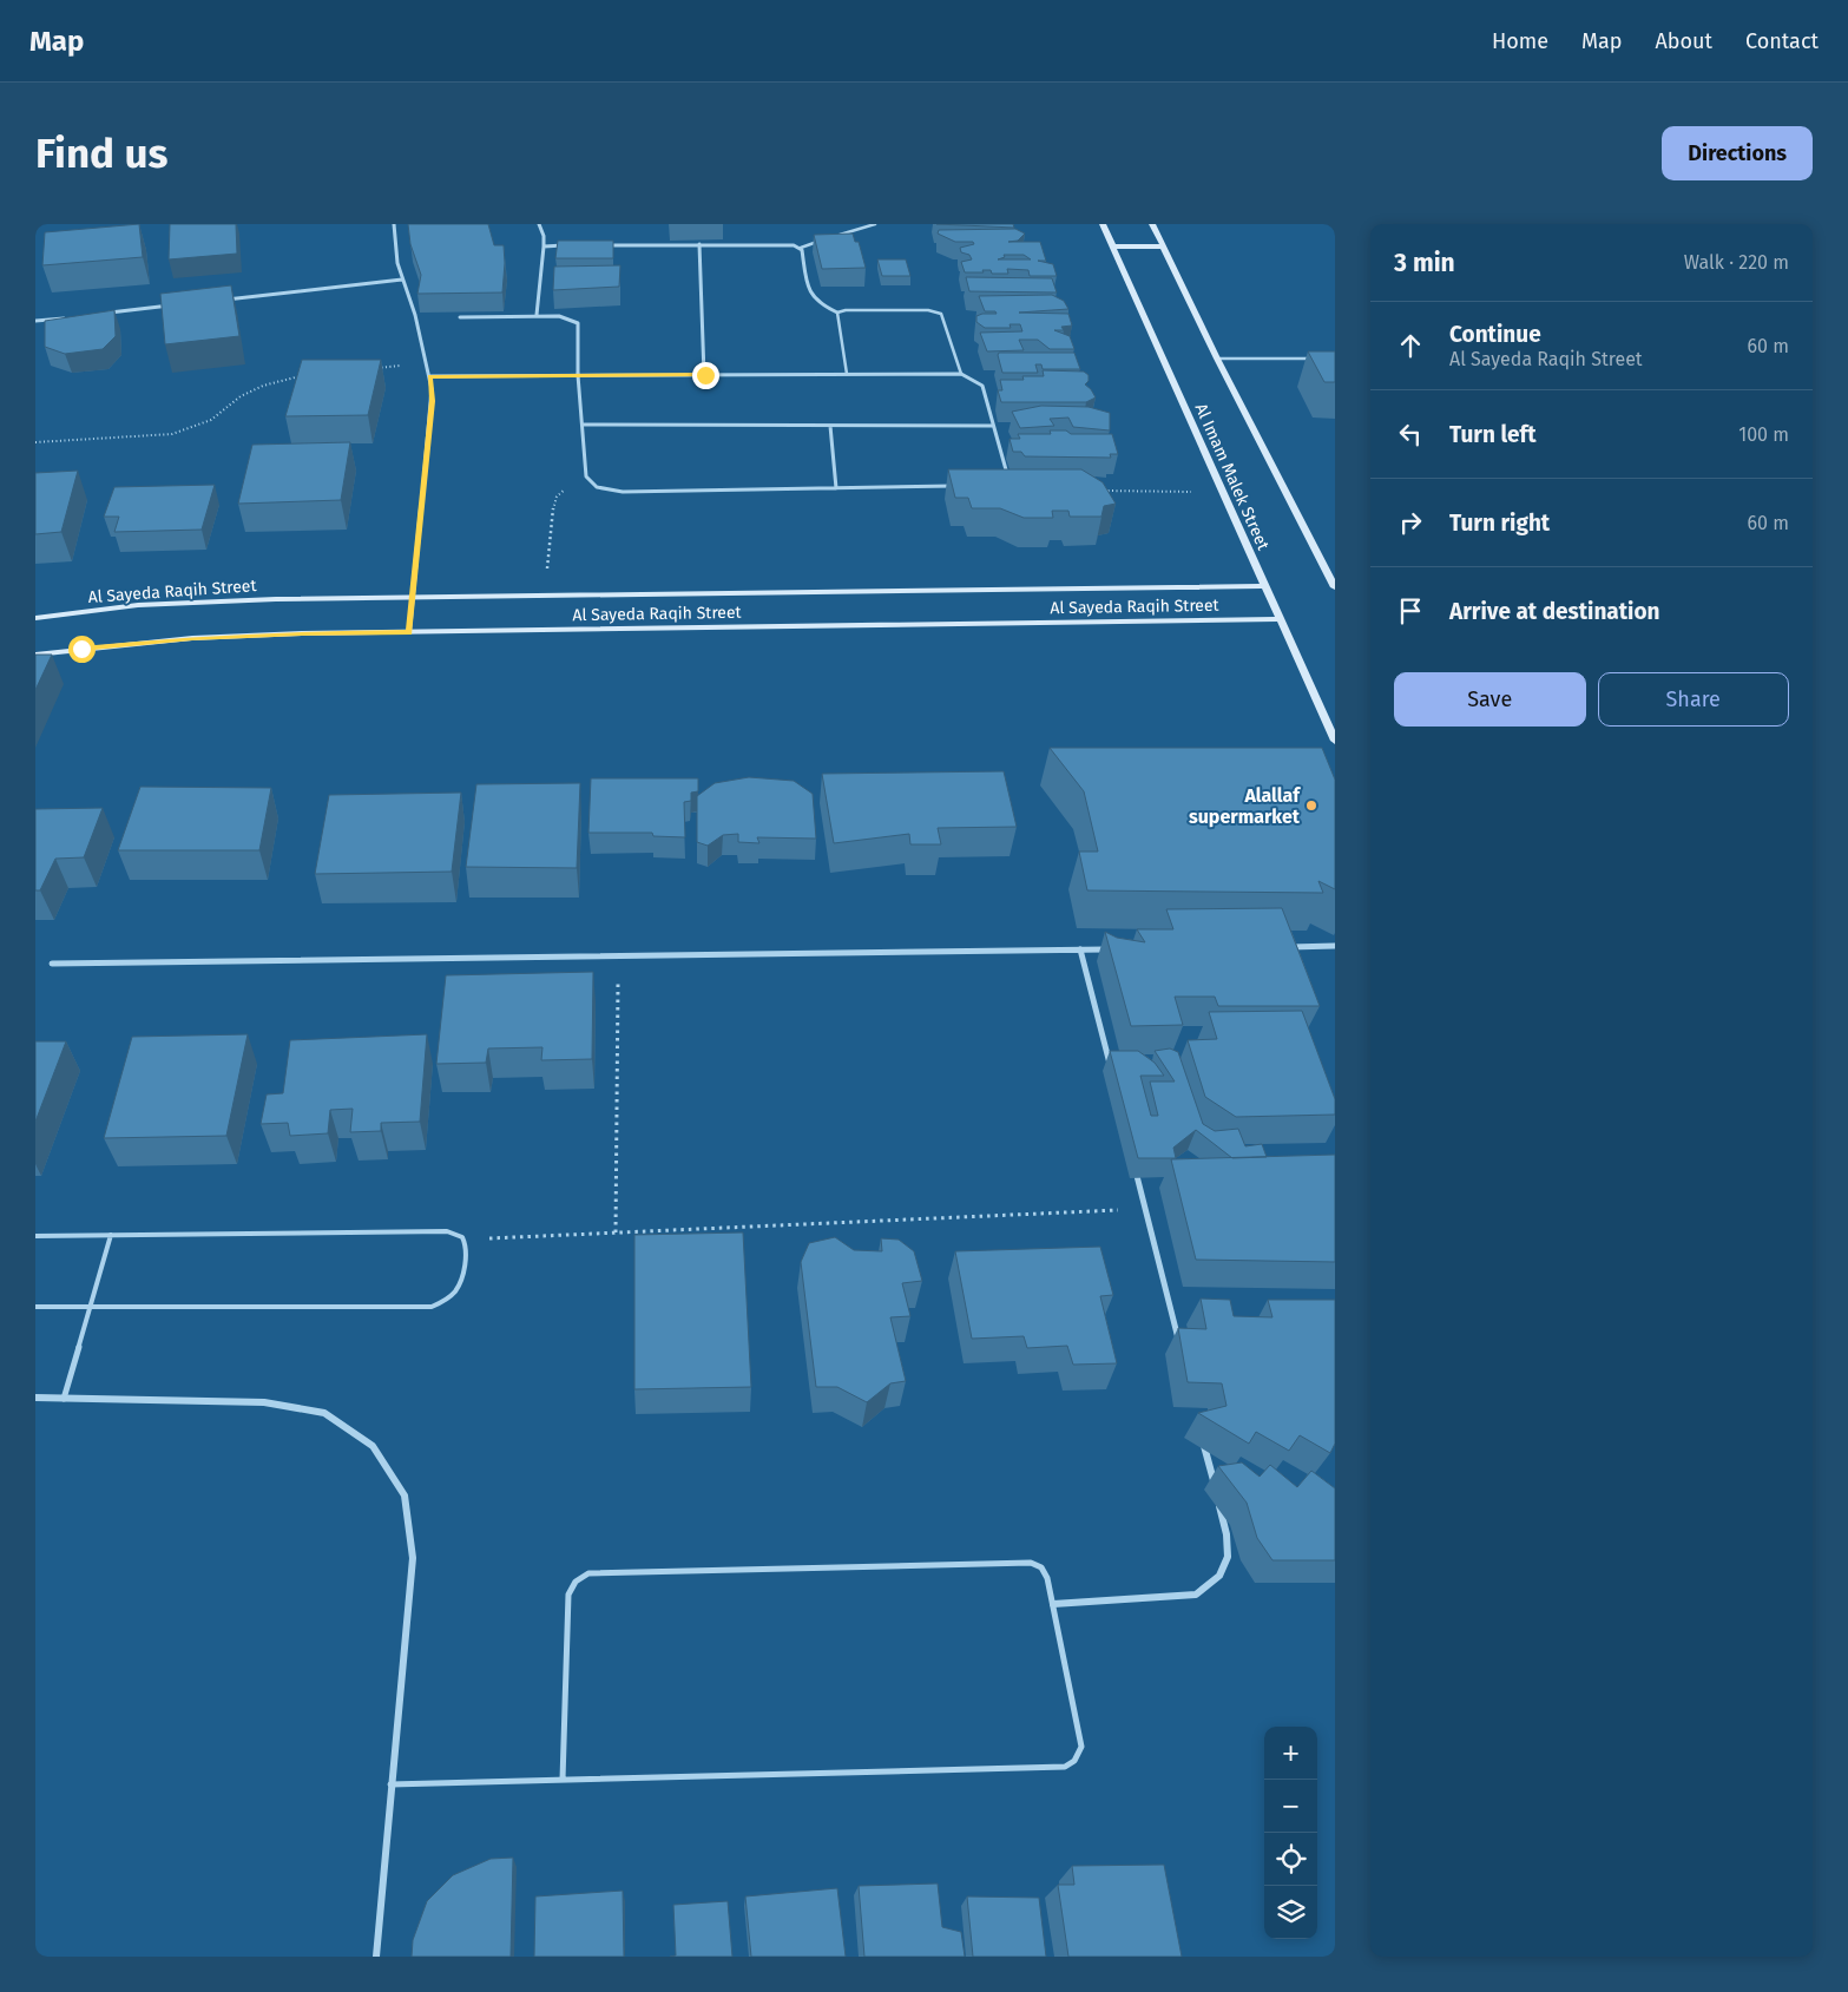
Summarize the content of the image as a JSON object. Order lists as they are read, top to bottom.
{
  "streets": {
    "street": ["Al Imam Malek Street", "Al Sayeda Raqih Street"]
  },
  "crossings": [
    ["Al Imam Malek Street", "Al Sayeda Raqih Street"]
  ],
  "places": ["Alallaf supermarket"],
  "page": {
    "header": "Map",
    "nav": [
      "Home",
      "Map",
      "About",
      "Contact"
    ],
    "buttons": [
      "Directions",
      ["Save", "Share"]
    ],
    "title": "Find us",
    "heading": ["3 min", "Walk · 220 m"],
    "list": [
      ["Continue", "Al Sayeda Raqih Street", "60 m"],
      ["Turn left", "100 m"],
      ["Turn right", "60 m"],
      "Arrive at destination"
    ],
    "map_buttons": ["+", "−"]
  }
}
